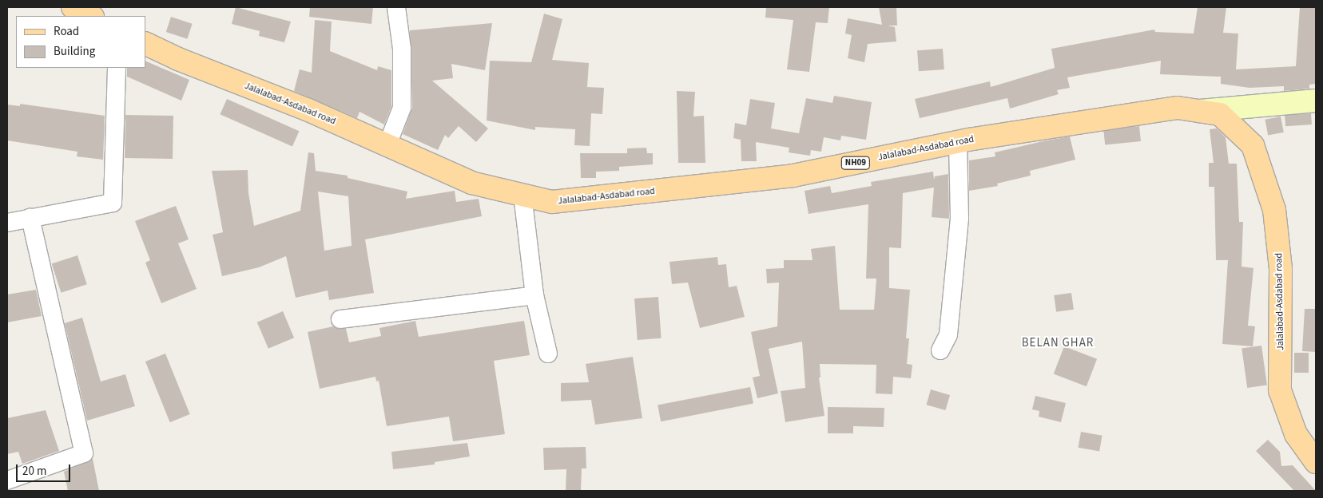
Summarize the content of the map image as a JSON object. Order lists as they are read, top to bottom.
{
  "streets": {
    "main road": ["Jalalabad-Asdabad road", "NH09"]
  },
  "districts": ["BELAN GHAR"],
  "legend": ["Road", "Building"],
  "scale_bar": "20 m"
}
